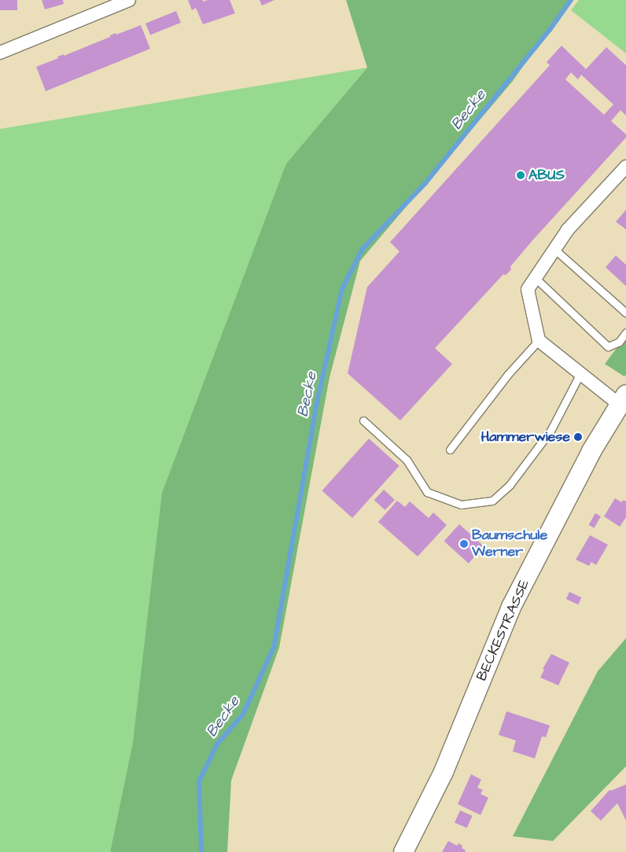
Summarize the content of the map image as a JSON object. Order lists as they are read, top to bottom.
{
  "streets": {
    "main road": ["BECKESTRASSE"]
  },
  "water": ["Becke"],
  "places": ["ABUS", "Hammerwiese", "Baumschule Werner"]
}
